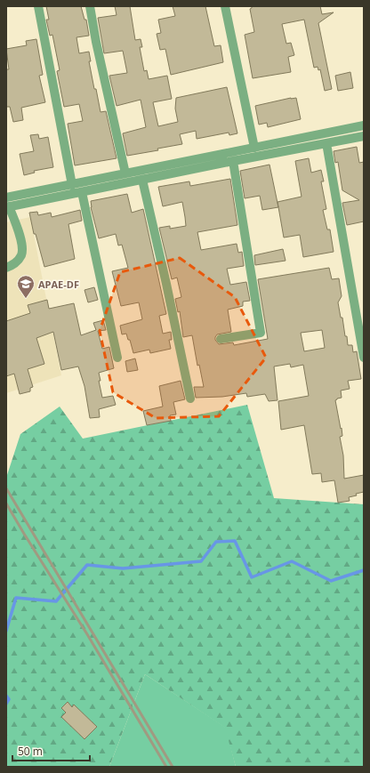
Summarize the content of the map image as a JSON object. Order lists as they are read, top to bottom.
{
  "places": {
    "school or university": ["APAE-DF"]
  },
  "scale_bar": "50 m"
}
